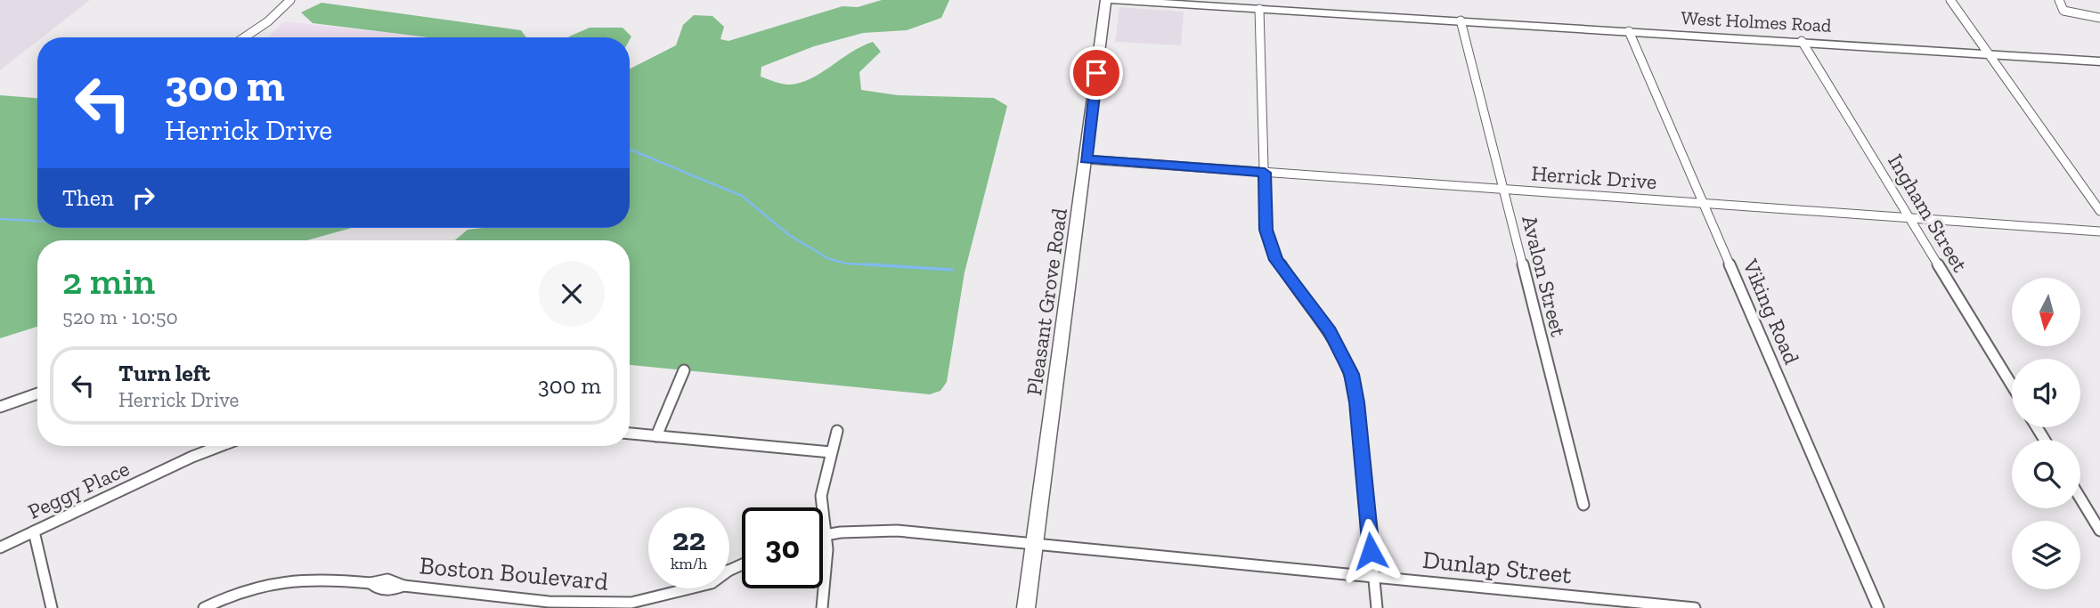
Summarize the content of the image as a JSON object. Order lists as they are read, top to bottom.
{
  "streets": {
    "street": [
      "West Holmes Road",
      "Herrick Drive",
      "Ingham Street",
      "Avalon Street",
      "Pleasant Grove Road",
      "Viking Road",
      "Peggy Place",
      "Dunlap Street",
      "Boston Boulevard"
    ]
  },
  "crossings": [
    ["West Holmes Road", "Ingham Street"],
    ["West Holmes Road", "Avalon Street"],
    ["West Holmes Road", "Viking Road"],
    ["Herrick Drive", "Ingham Street"],
    ["Herrick Drive", "Avalon Street"],
    ["Herrick Drive", "Pleasant Grove Road"],
    ["Herrick Drive", "Viking Road"],
    ["Pleasant Grove Road", "Dunlap Street"]
  ],
  "north": "bottom",
  "page": {
    "turn": ["300 m", "Herrick Drive"],
    "then": "Then",
    "heading": ["2 min", "520 m · 10:50"],
    "list": [
      {
        "name": "Turn left",
        "note": "Herrick Drive",
        "value": "300 m"
      }
    ],
    "speed": "22 km/h",
    "limit": "30"
  }
}
